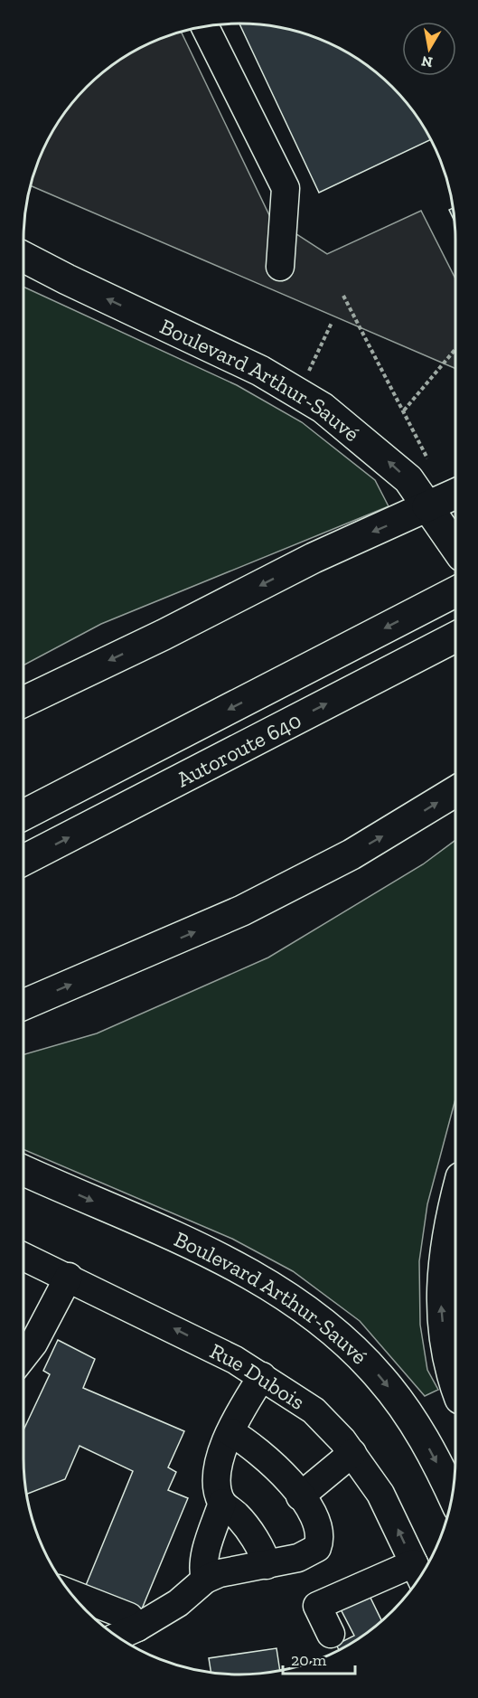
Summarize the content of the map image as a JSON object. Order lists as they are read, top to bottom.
{
  "streets": {
    "main road": ["Boulevard Arthur-Sauvé", "Autoroute 640"],
    "street": ["Rue Dubois"]
  },
  "one_way": ["Rue Dubois"],
  "scale_bar": "20 m",
  "north": "bottom"
}
